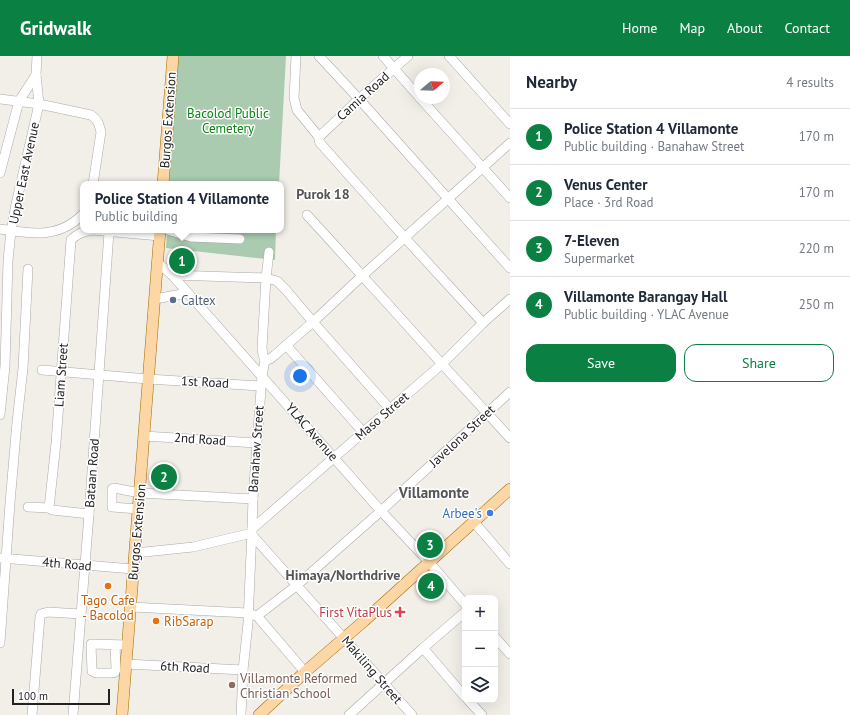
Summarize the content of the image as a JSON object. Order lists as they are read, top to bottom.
{
  "streets": {
    "main road": ["Burgos Extension"],
    "street": [
      "Camia Road",
      "Upper East Avenue",
      "Liam Street",
      "1st Road",
      "Maso Street",
      "YLAC Avenue",
      "Javelona Street",
      "2nd Road",
      "Banahaw Street",
      "Bataan Road",
      "4th Road",
      "6th Road",
      "Makiling Street"
    ]
  },
  "crossings": [
    ["Burgos Extension", "1st Road"],
    ["Burgos Extension", "YLAC Avenue"],
    ["Burgos Extension", "2nd Road"],
    ["Burgos Extension", "4th Road"],
    ["Burgos Extension", "6th Road"],
    ["Liam Street", "1st Road"],
    ["1st Road", "Banahaw Street"],
    ["1st Road", "Bataan Road"],
    ["Maso Street", "YLAC Avenue"],
    ["Maso Street", "Banahaw Street"],
    ["Maso Street", "Makiling Street"],
    ["YLAC Avenue", "Javelona Street"],
    ["YLAC Avenue", "Banahaw Street"],
    ["Javelona Street", "Banahaw Street"],
    ["Javelona Street", "Makiling Street"],
    ["2nd Road", "Banahaw Street"],
    ["Banahaw Street", "6th Road"],
    ["Banahaw Street", "Makiling Street"],
    ["Bataan Road", "4th Road"]
  ],
  "districts": ["Purok 18", "Villamonte", "Himaya/Northdrive"],
  "parks": ["Bacolod Public Cemetery"],
  "places": {
    "other": [
      "Caltex",
      "Arbee's",
      "Tago Cafe - Bacolod",
      "RibSarap",
      "Villamonte Reformed Christian School"
    ],
    "health": ["First VitaPlus"]
  },
  "scale_bar": "100 m",
  "north": "right",
  "page": {
    "header": "Gridwalk",
    "nav": [
      "Home",
      "Map",
      "About",
      "Contact"
    ],
    "heading": ["Nearby", "4 results"],
    "list": [
      {
        "mark": "1",
        "name": "Police Station 4 Villamonte",
        "note": "Public building · Banahaw Street",
        "value": "170 m"
      },
      {
        "mark": "2",
        "name": "Venus Center",
        "note": "Place · 3rd Road",
        "value": "170 m"
      },
      {
        "mark": "3",
        "name": "7-Eleven",
        "note": "Supermarket",
        "value": "220 m"
      },
      {
        "mark": "4",
        "name": "Villamonte Barangay Hall",
        "note": "Public building · YLAC Avenue",
        "value": "250 m"
      }
    ],
    "popup": ["Police Station 4 Villamonte", "Public building"],
    "pins": [
      "1",
      "2",
      "3",
      "4"
    ],
    "buttons": ["Save", "Share"],
    "map_buttons": ["+", "−"],
    "scale": "100 m"
  }
}
